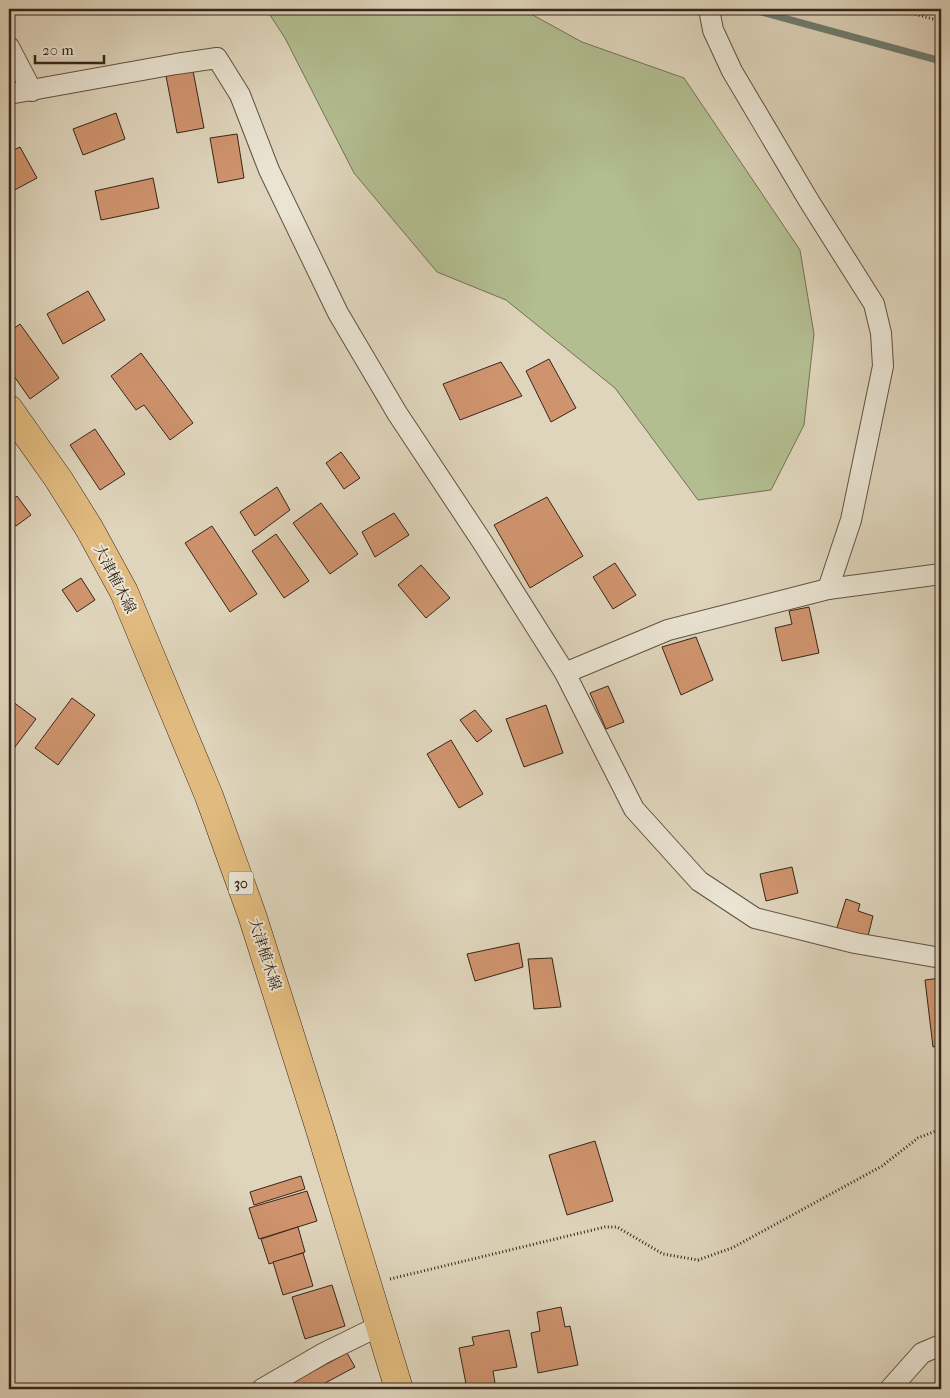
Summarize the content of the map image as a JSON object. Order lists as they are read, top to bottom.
{
  "streets": {
    "main road": ["大津植木線", "30"]
  },
  "scale_bar": "20 m"
}
